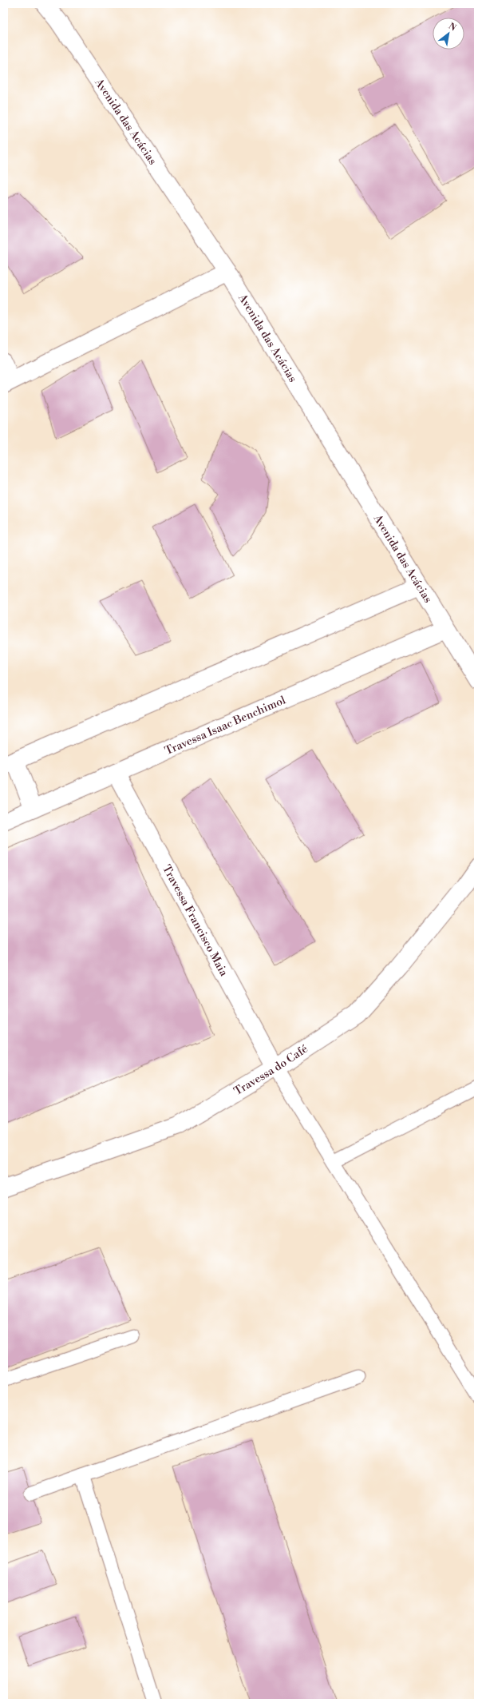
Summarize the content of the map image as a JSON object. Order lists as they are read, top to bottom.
{
  "streets": {
    "street": [
      "Avenida das Acácias",
      "Travessa Isaac Benchimol",
      "Travessa Francisco Maia",
      "Travessa do Café"
    ]
  },
  "crossings": [
    ["Avenida das Acácias", "Travessa Isaac Benchimol"],
    ["Travessa Isaac Benchimol", "Travessa Francisco Maia"],
    ["Travessa Francisco Maia", "Travessa do Café"]
  ],
  "north": "top right"
}
